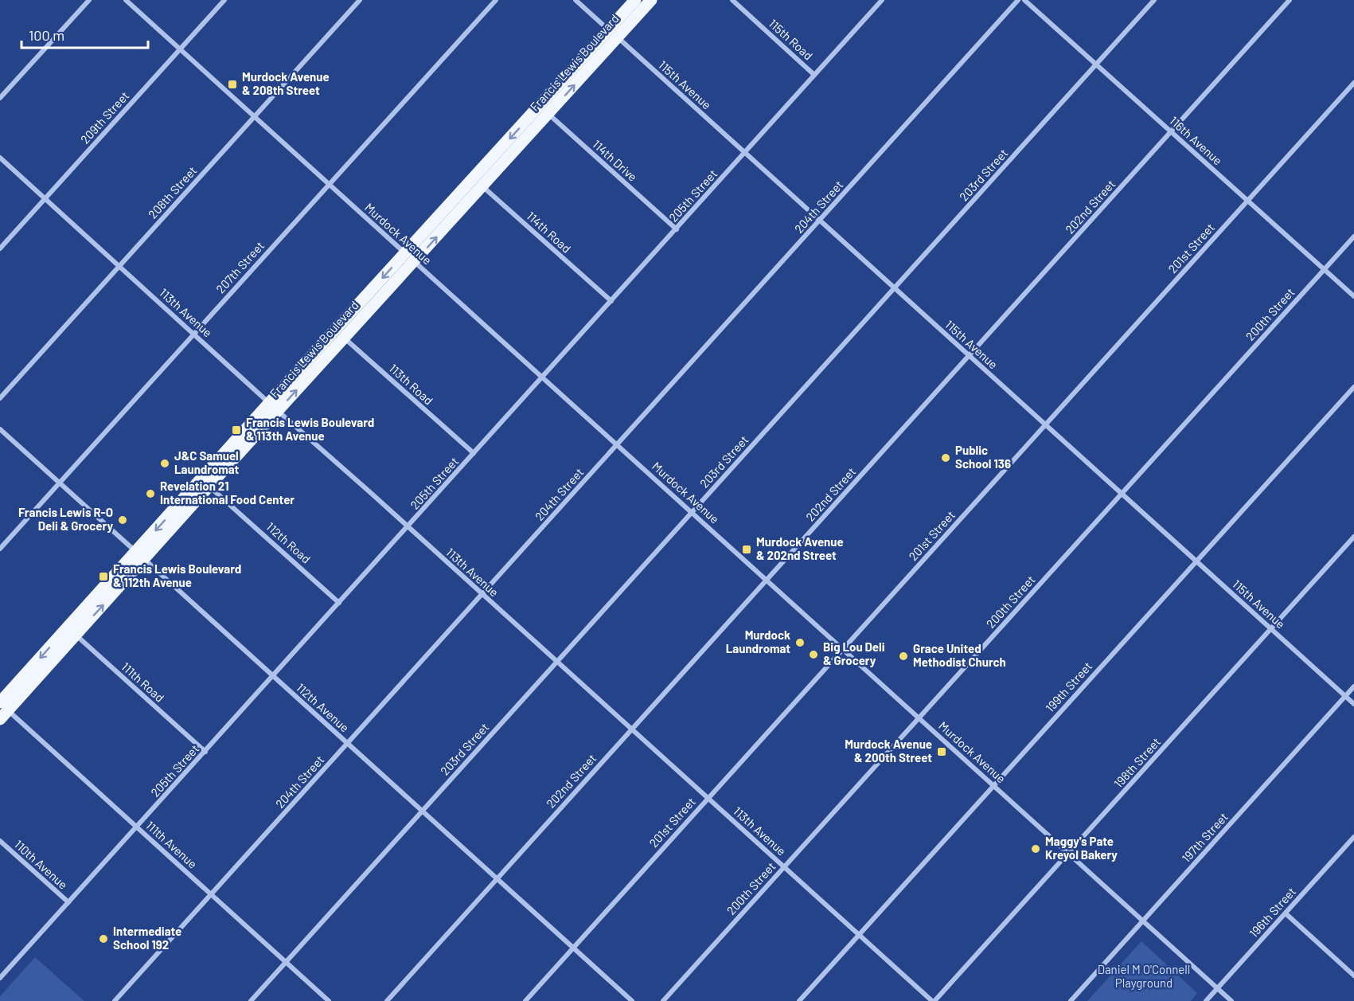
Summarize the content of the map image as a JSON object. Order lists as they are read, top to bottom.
{
  "streets": {
    "main road": ["Francis Lewis Boulevard"],
    "street": [
      "115th Road",
      "115th Avenue",
      "209th Street",
      "116th Avenue",
      "114th Drive",
      "203rd Street",
      "208th Street",
      "205th Street",
      "204th Street",
      "202nd Street",
      "114th Road",
      "Murdock Avenue",
      "201st Street",
      "207th Street",
      "113th Avenue",
      "200th Street",
      "113th Road",
      "112th Road",
      "111th Road",
      "199th Street",
      "112th Avenue",
      "198th Street",
      "197th Street",
      "111th Avenue",
      "110th Avenue",
      "196th Street"
    ]
  },
  "crossings": [
    ["115th Road", "205th Street"],
    ["Francis Lewis Boulevard", "115th Avenue"],
    ["Francis Lewis Boulevard", "114th Drive"],
    ["Francis Lewis Boulevard", "114th Road"],
    ["Francis Lewis Boulevard", "Murdock Avenue"],
    ["Francis Lewis Boulevard", "113th Avenue"],
    ["Francis Lewis Boulevard", "113th Road"],
    ["Francis Lewis Boulevard", "112th Road"],
    ["Francis Lewis Boulevard", "111th Road"],
    ["Francis Lewis Boulevard", "112th Avenue"],
    ["Francis Lewis Boulevard", "111th Avenue"],
    ["115th Avenue", "203rd Street"],
    ["115th Avenue", "205th Street"],
    ["115th Avenue", "204th Street"],
    ["115th Avenue", "202nd Street"],
    ["115th Avenue", "201st Street"],
    ["115th Avenue", "200th Street"],
    ["115th Avenue", "199th Street"],
    ["115th Avenue", "198th Street"],
    ["115th Avenue", "197th Street"],
    ["209th Street", "Murdock Avenue"],
    ["209th Street", "113th Avenue"],
    ["116th Avenue", "203rd Street"],
    ["116th Avenue", "202nd Street"],
    ["116th Avenue", "201st Street"],
    ["116th Avenue", "200th Street"],
    ["114th Drive", "205th Street"],
    ["203rd Street", "Murdock Avenue"],
    ["203rd Street", "113th Avenue"],
    ["203rd Street", "112th Avenue"],
    ["203rd Street", "111th Avenue"],
    ["208th Street", "Murdock Avenue"],
    ["208th Street", "113th Avenue"],
    ["205th Street", "114th Road"],
    ["205th Street", "Murdock Avenue"],
    ["205th Street", "113th Avenue"],
    ["205th Street", "113th Road"],
    ["205th Street", "112th Road"],
    ["205th Street", "111th Road"],
    ["205th Street", "112th Avenue"],
    ["205th Street", "111th Avenue"],
    ["205th Street", "110th Avenue"],
    ["204th Street", "Murdock Avenue"],
    ["204th Street", "113th Avenue"],
    ["204th Street", "112th Avenue"],
    ["204th Street", "111th Avenue"],
    ["202nd Street", "Murdock Avenue"],
    ["202nd Street", "113th Avenue"],
    ["202nd Street", "112th Avenue"],
    ["Murdock Avenue", "201st Street"],
    ["Murdock Avenue", "207th Street"],
    ["Murdock Avenue", "200th Street"],
    ["Murdock Avenue", "199th Street"],
    ["Murdock Avenue", "198th Street"],
    ["Murdock Avenue", "197th Street"],
    ["Murdock Avenue", "196th Street"],
    ["201st Street", "113th Avenue"],
    ["201st Street", "112th Avenue"],
    ["207th Street", "113th Avenue"],
    ["207th Street", "112th Avenue"],
    ["113th Avenue", "200th Street"],
    ["113th Avenue", "199th Street"],
    ["113th Avenue", "198th Street"]
  ],
  "parks": ["Daniel M O'Connell Playground"],
  "places": {
    "transit": [
      "Murdock Avenue & 208th Street",
      "Francis Lewis Boulevard & 113th Avenue",
      "Murdock Avenue & 202nd Street",
      "Francis Lewis Boulevard & 112th Avenue",
      "Murdock Avenue & 200th Street"
    ],
    "other": [
      "Public School 136",
      "J&C Samuel Laundromat",
      "Revelation 21 International Food Center",
      "Francis Lewis R-O Deli & Grocery",
      "Murdock Laundromat",
      "Big Lou Deli & Grocery",
      "Grace United Methodist Church",
      "Maggy's Pate Kreyol Bakery",
      "Intermediate School 192"
    ]
  },
  "scale_bar": "100 m"
}
